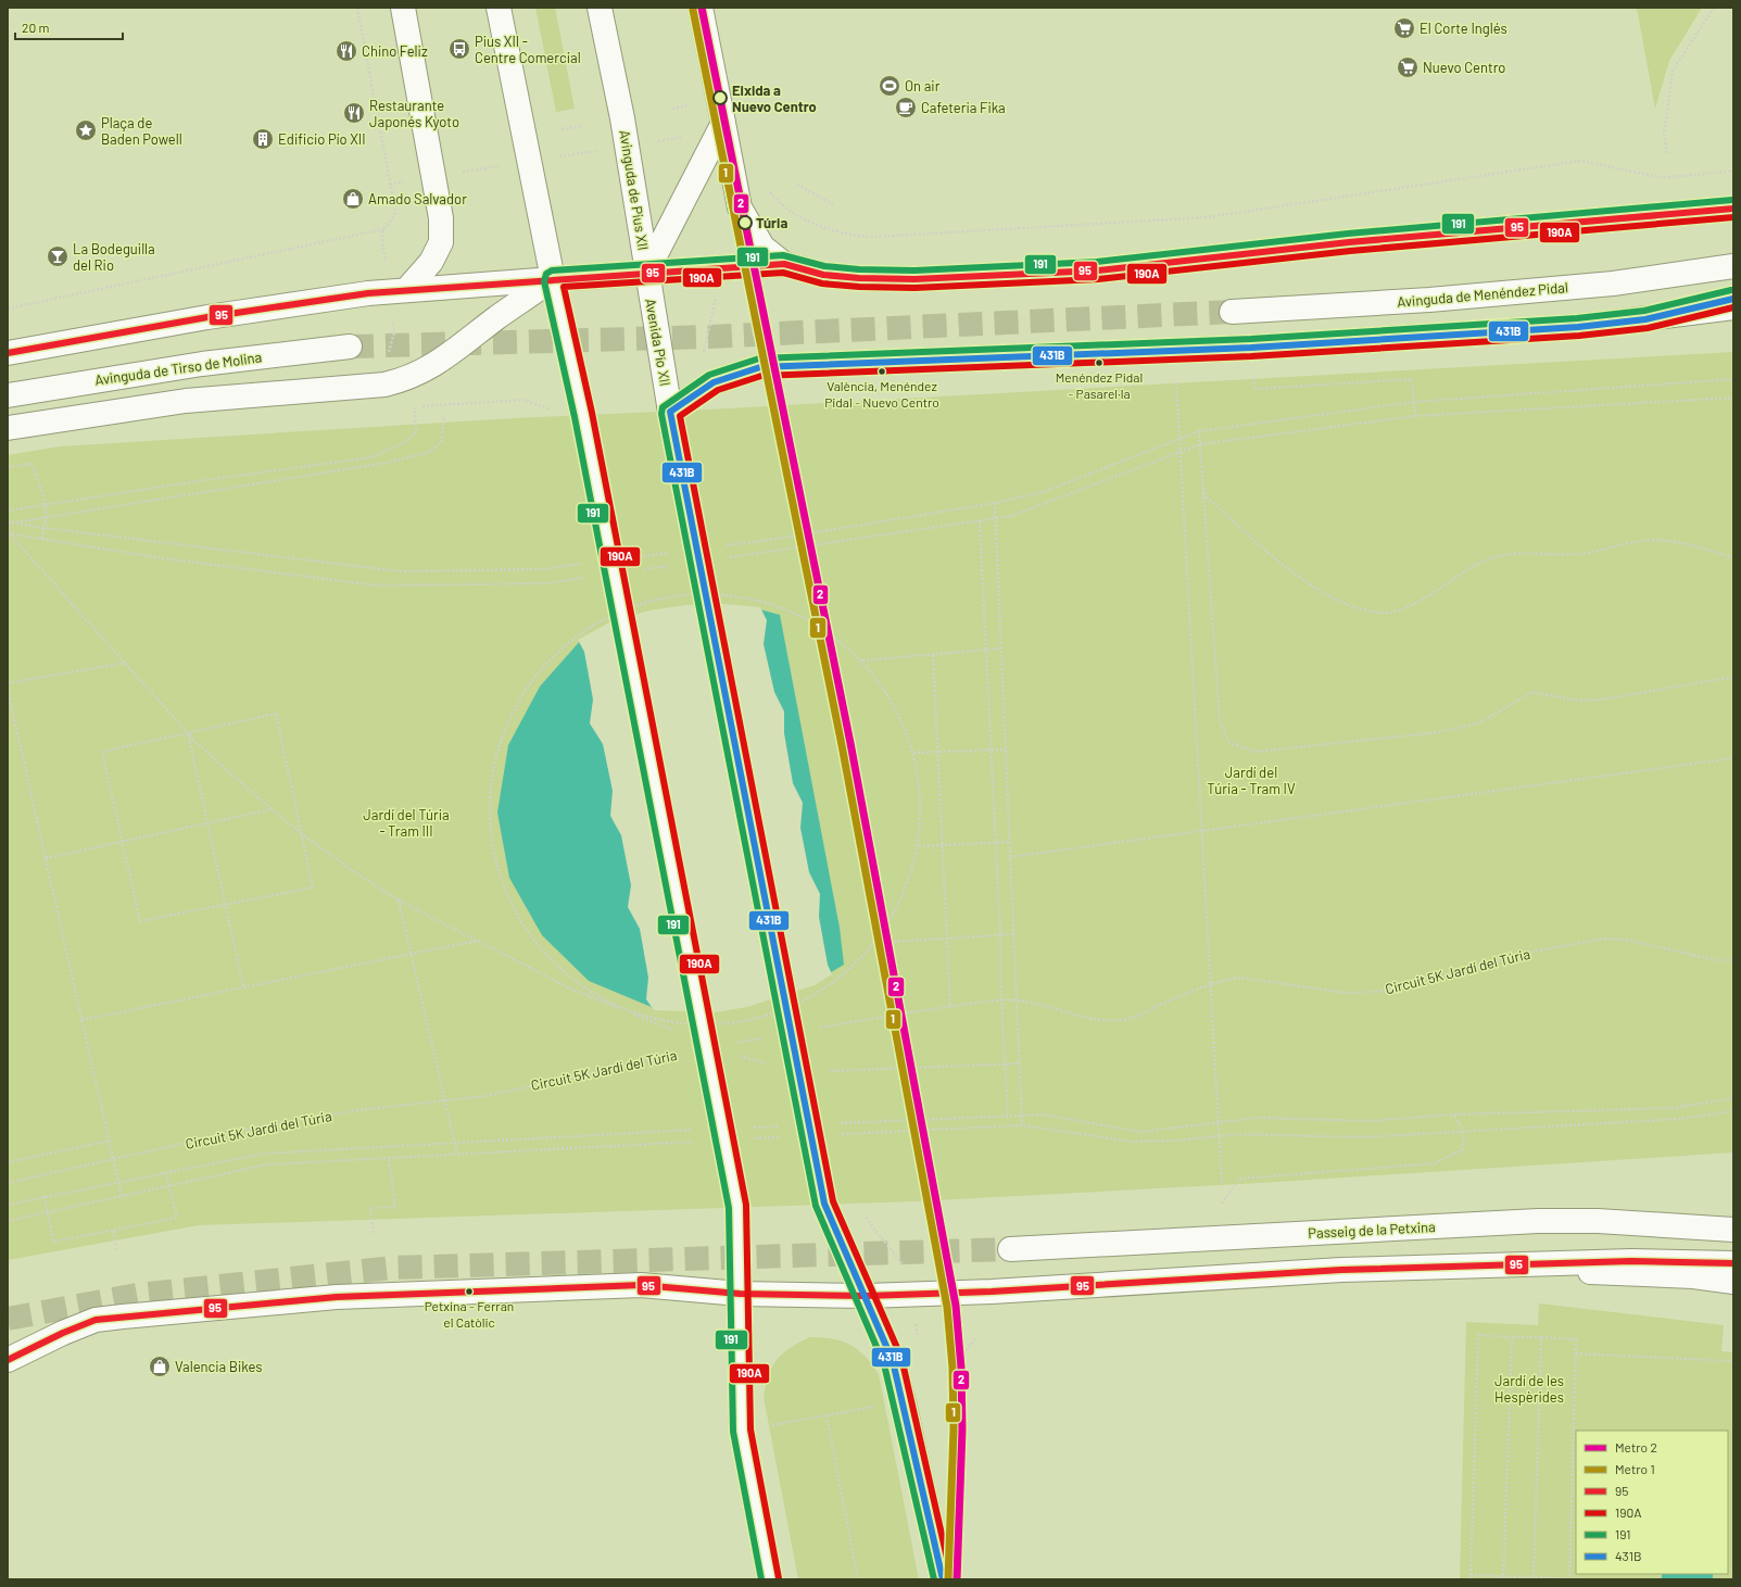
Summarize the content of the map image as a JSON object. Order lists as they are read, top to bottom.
{
  "streets": {
    "main road": [
      "Avinguda de Pius XII",
      "Avinguda de Menéndez Pidal",
      "Avenida Pío XII",
      "Avinguda de Tirso de Molina",
      "Passeig de la Petxina"
    ],
    "path": ["Circuit 5K Jardí del Túria"]
  },
  "crossings": [
    ["Avinguda de Pius XII", "Avenida Pío XII"]
  ],
  "parks": ["Jardí del Túria - Tram IV", "Jardí del Túria - Tram III", "Jardí de les Hespèrides"],
  "places": {
    "supermarket": ["El Corte Inglés", "Nuevo Centro"],
    "bus stop": ["Pius XII - Centre Comercial"],
    "restaurant": ["Chino Feliz", "Restaurante Japonés Kyoto"],
    "sports": ["On air"],
    "other": [
      "Eixida a Nuevo Centro",
      "Túria",
      "Menéndez Pidal - Pasarel·la",
      "València, Menéndez Pidal - Nuevo Centro",
      "Petxina - Ferran el Catòlic"
    ],
    "cafe": ["Cafeteria Fika"],
    "place": ["Plaça de Baden Powell"],
    "building": ["Edificio Pío XII"],
    "shop": ["Amado Salvador", "Valencia Bikes"],
    "bar": ["La Bodeguilla del Rio"]
  },
  "lines": [
    "metro line 2",
    "metro line 1",
    "transit line 191",
    "transit line 95",
    "transit line 190A",
    "transit line 431B"
  ],
  "legend": [
    "Metro 2",
    "Metro 1",
    "95",
    "190A",
    "191",
    "431B"
  ],
  "scale_bar": "20 m"
}
